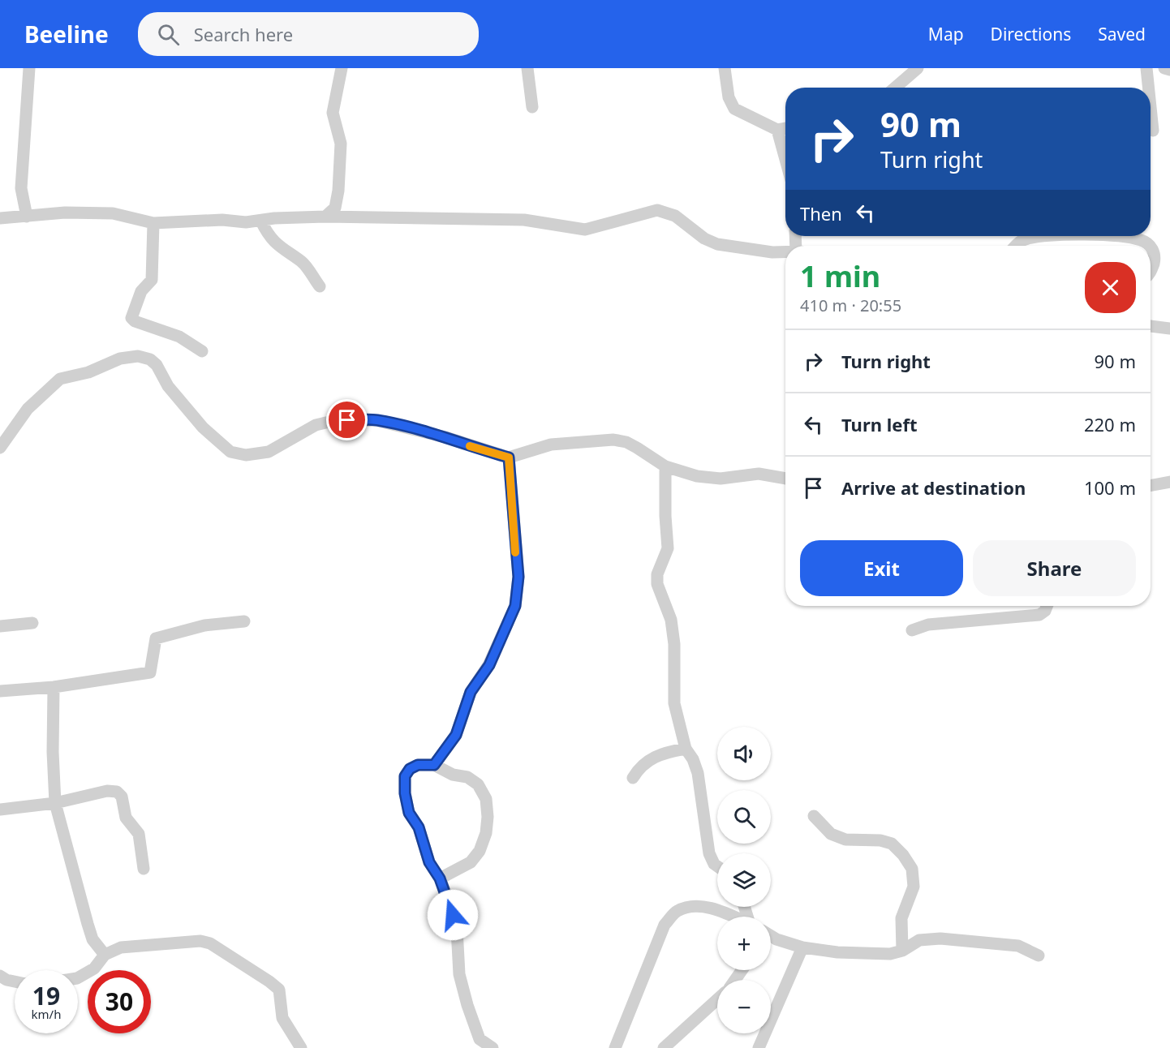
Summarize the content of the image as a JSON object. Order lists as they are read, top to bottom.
{
  "page": {
    "header": "Beeline",
    "search": "Search here",
    "nav": ["Map", "Directions", "Saved"],
    "turn": ["90 m", "Turn right"],
    "then": "Then",
    "heading": ["1 min", "410 m · 20:55"],
    "list": [
      {
        "name": "Turn right",
        "value": "90 m"
      },
      {
        "name": "Turn left",
        "value": "220 m"
      },
      {
        "name": "Arrive at destination",
        "value": "100 m"
      }
    ],
    "buttons": ["Exit", "Share"],
    "map_buttons": ["+", "−"],
    "speed": "19 km/h",
    "limit": "30"
  }
}
